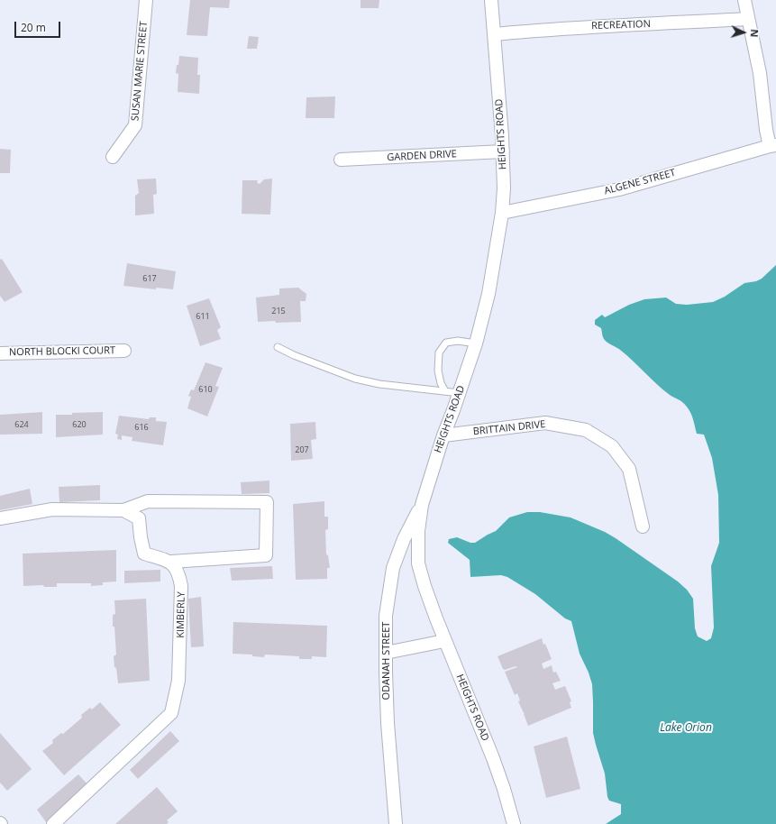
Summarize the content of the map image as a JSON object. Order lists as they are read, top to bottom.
{
  "streets": {
    "street": [
      "RECREATION",
      "SUSAN MARIE STREET",
      "HEIGHTS ROAD",
      "GARDEN DRIVE",
      "ALGENE STREET",
      "NORTH BLOCKI COURT",
      "BRITTAIN DRIVE",
      "KIMBERLY",
      "ODANAH STREET"
    ]
  },
  "crossings": [
    ["RECREATION", "HEIGHTS ROAD"],
    ["HEIGHTS ROAD", "GARDEN DRIVE"],
    ["HEIGHTS ROAD", "ALGENE STREET"],
    ["HEIGHTS ROAD", "BRITTAIN DRIVE"],
    ["HEIGHTS ROAD", "ODANAH STREET"]
  ],
  "water": ["Lake Orion"],
  "house_numbers": [
    "617",
    "215",
    "611",
    "610",
    "624",
    "620",
    "616",
    "207"
  ],
  "scale_bar": "20 m",
  "north": "right"
}
